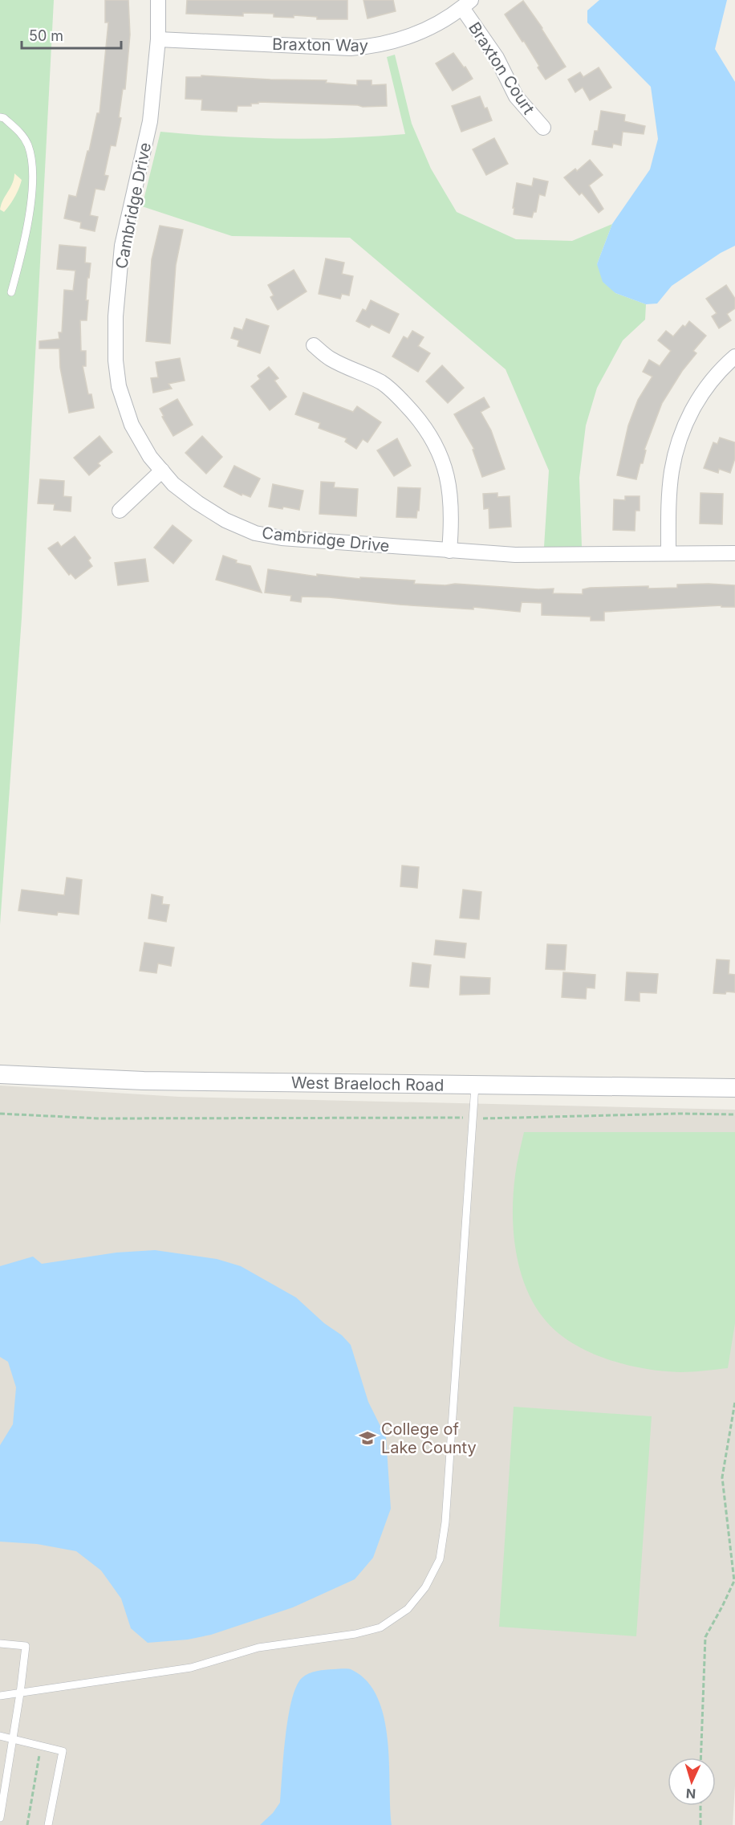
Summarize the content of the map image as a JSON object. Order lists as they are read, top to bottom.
{
  "streets": {
    "street": [
      "Braxton Way",
      "Braxton Court",
      "Cambridge Drive",
      "West Braeloch Road"
    ]
  },
  "crossings": [
    ["Braxton Way", "Braxton Court"],
    ["Braxton Way", "Cambridge Drive"]
  ],
  "places": {
    "school or university": ["College of Lake County"]
  },
  "scale_bar": "50 m",
  "north": "bottom"
}
